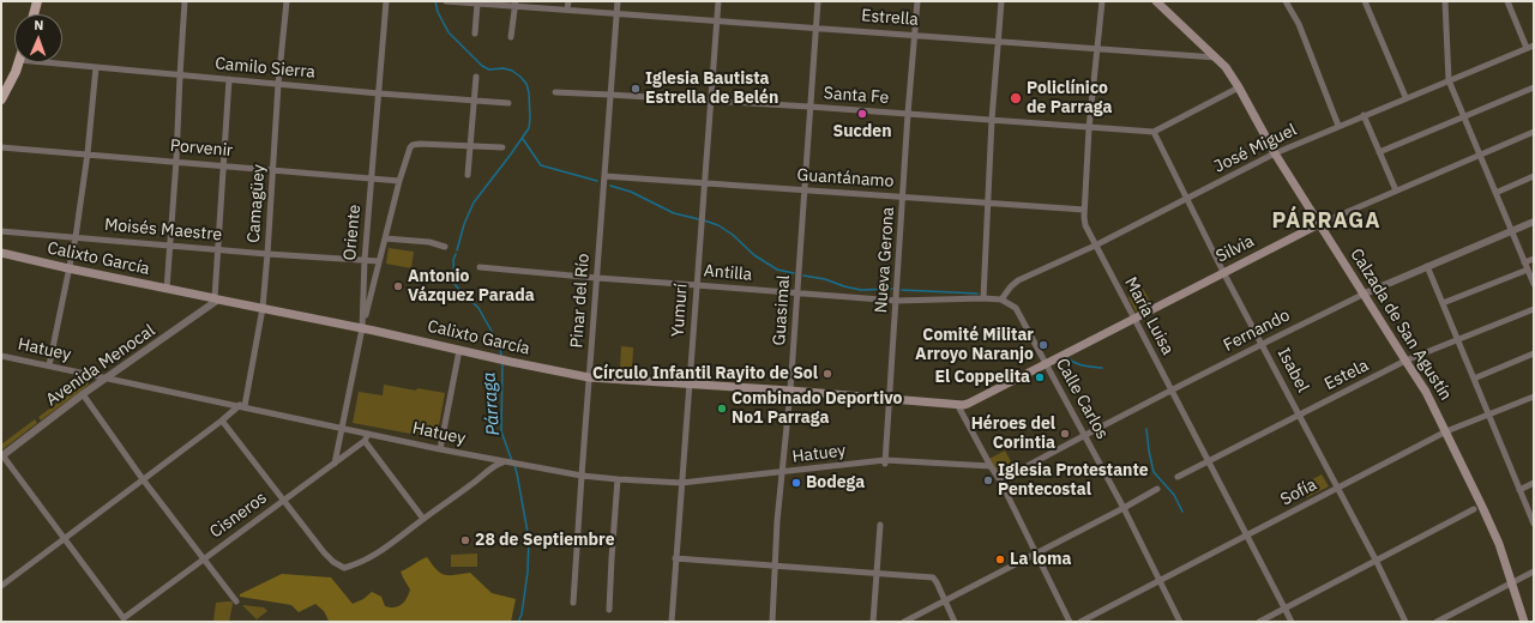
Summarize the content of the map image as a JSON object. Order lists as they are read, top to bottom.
{
  "streets": {
    "main road": ["Silvia", "Calixto García", "Calzada de San Agustín"],
    "street": [
      "Estrella",
      "Camilo Sierra",
      "Santa Fe",
      "Porvenir",
      "José Miguel",
      "Guantánamo",
      "Camagüey",
      "Moisés Maestre",
      "Oriente",
      "Nueva Gerona",
      "Antilla",
      "Pinar del Río",
      "Yumurí",
      "Guasimal",
      "María Luisa",
      "Fernando",
      "Hatuey",
      "Avenida Menocal",
      "Isabel",
      "Estela",
      "Calle Carlos",
      "Sofía",
      "Cisneros"
    ]
  },
  "crossings": [
    ["Estrella", "Nueva Gerona"],
    ["Estrella", "Pinar del Río"],
    ["Estrella", "Yumurí"],
    ["Estrella", "Guasimal"],
    ["Estrella", "María Luisa"],
    ["Estrella", "Calzada de San Agustín"],
    ["Camilo Sierra", "Camagüey"],
    ["Camilo Sierra", "Oriente"],
    ["Santa Fe", "Nueva Gerona"],
    ["Santa Fe", "Pinar del Río"],
    ["Santa Fe", "Yumurí"],
    ["Santa Fe", "Guasimal"],
    ["Santa Fe", "María Luisa"],
    ["Santa Fe", "Isabel"],
    ["Porvenir", "Camagüey"],
    ["Porvenir", "Oriente"],
    ["José Miguel", "Antilla"],
    ["José Miguel", "María Luisa"],
    ["José Miguel", "Calzada de San Agustín"],
    ["José Miguel", "Isabel"],
    ["José Miguel", "Calle Carlos"],
    ["Guantánamo", "Nueva Gerona"],
    ["Guantánamo", "Pinar del Río"],
    ["Guantánamo", "Yumurí"],
    ["Guantánamo", "Guasimal"],
    ["Guantánamo", "María Luisa"],
    ["Camagüey", "Moisés Maestre"],
    ["Camagüey", "Calixto García"],
    ["Camagüey", "Hatuey"],
    ["Moisés Maestre", "Oriente"],
    ["Oriente", "Calixto García"],
    ["Oriente", "Hatuey"],
    ["Oriente", "Cisneros"],
    ["Silvia", "Calixto García"],
    ["Silvia", "María Luisa"],
    ["Silvia", "Calzada de San Agustín"],
    ["Silvia", "Isabel"],
    ["Silvia", "Calle Carlos"],
    ["Calixto García", "Nueva Gerona"],
    ["Calixto García", "Pinar del Río"],
    ["Calixto García", "Yumurí"],
    ["Calixto García", "Guasimal"],
    ["Calixto García", "Avenida Menocal"],
    ["Nueva Gerona", "Antilla"],
    ["Nueva Gerona", "Hatuey"],
    ["Antilla", "Pinar del Río"],
    ["Antilla", "Yumurí"],
    ["Antilla", "Guasimal"],
    ["Antilla", "Calle Carlos"],
    ["Pinar del Río", "Hatuey"],
    ["Yumurí", "Hatuey"],
    ["Guasimal", "Hatuey"],
    ["María Luisa", "Fernando"],
    ["María Luisa", "Estela"],
    ["María Luisa", "Sofía"],
    ["Calzada de San Agustín", "Fernando"],
    ["Calzada de San Agustín", "Estela"],
    ["Calzada de San Agustín", "Sofía"],
    ["Fernando", "Isabel"],
    ["Fernando", "Calle Carlos"],
    ["Hatuey", "Avenida Menocal"],
    ["Hatuey", "Cisneros"],
    ["Isabel", "Estela"],
    ["Isabel", "Sofía"],
    ["Calle Carlos", "Sofía"]
  ],
  "districts": ["PÁRRAGA"],
  "water": ["Párraga"],
  "places": [
    "Iglesia Bautista Estrella de Belén",
    "Policlínico de Parraga",
    "Sucden",
    "Antonio Vázquez Parada",
    "Comité Militar Arroyo Naranjo",
    "Círculo Infantil Rayito de Sol",
    "El Coppelita",
    "Combinado Deportivo No1 Parraga",
    "Héroes del Corintia",
    "Iglesia Protestante Pentecostal",
    "Bodega",
    "28 de Septiembre",
    "La loma"
  ],
  "north": "top"
}
